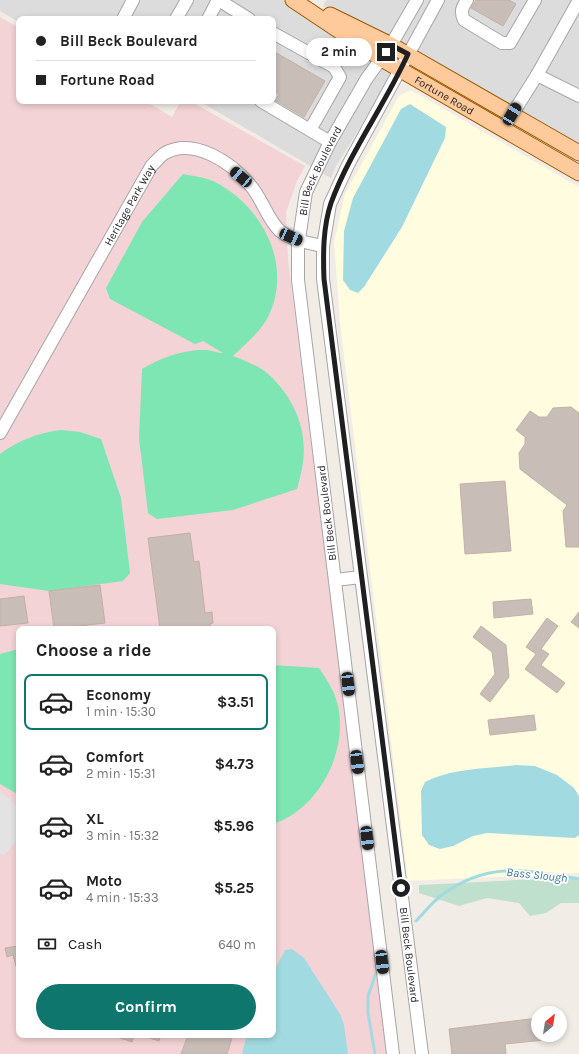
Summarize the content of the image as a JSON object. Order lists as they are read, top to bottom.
{
  "streets": {
    "main road": ["Fortune Road"],
    "street": ["Bill Beck Boulevard", "Heritage Park Way"]
  },
  "crossings": [
    ["Fortune Road", "Bill Beck Boulevard"],
    ["Bill Beck Boulevard", "Heritage Park Way"]
  ],
  "water": ["Bass Slough"],
  "north": "top right",
  "page": {
    "banner": ["Bill Beck Boulevard", "Fortune Road"],
    "bubble": "2 min",
    "heading": "Choose a ride",
    "list": [
      {
        "name": "Economy",
        "note": "1 min · 15:30",
        "value": "$3.51"
      },
      {
        "name": "Comfort",
        "note": "2 min · 15:31",
        "value": "$4.73"
      },
      {
        "name": "XL",
        "note": "3 min · 15:32",
        "value": "$5.96"
      },
      {
        "name": "Moto",
        "note": "4 min · 15:33",
        "value": "$5.25"
      }
    ],
    "pay": ["Cash", "640 m"],
    "buttons": "Confirm"
  }
}
